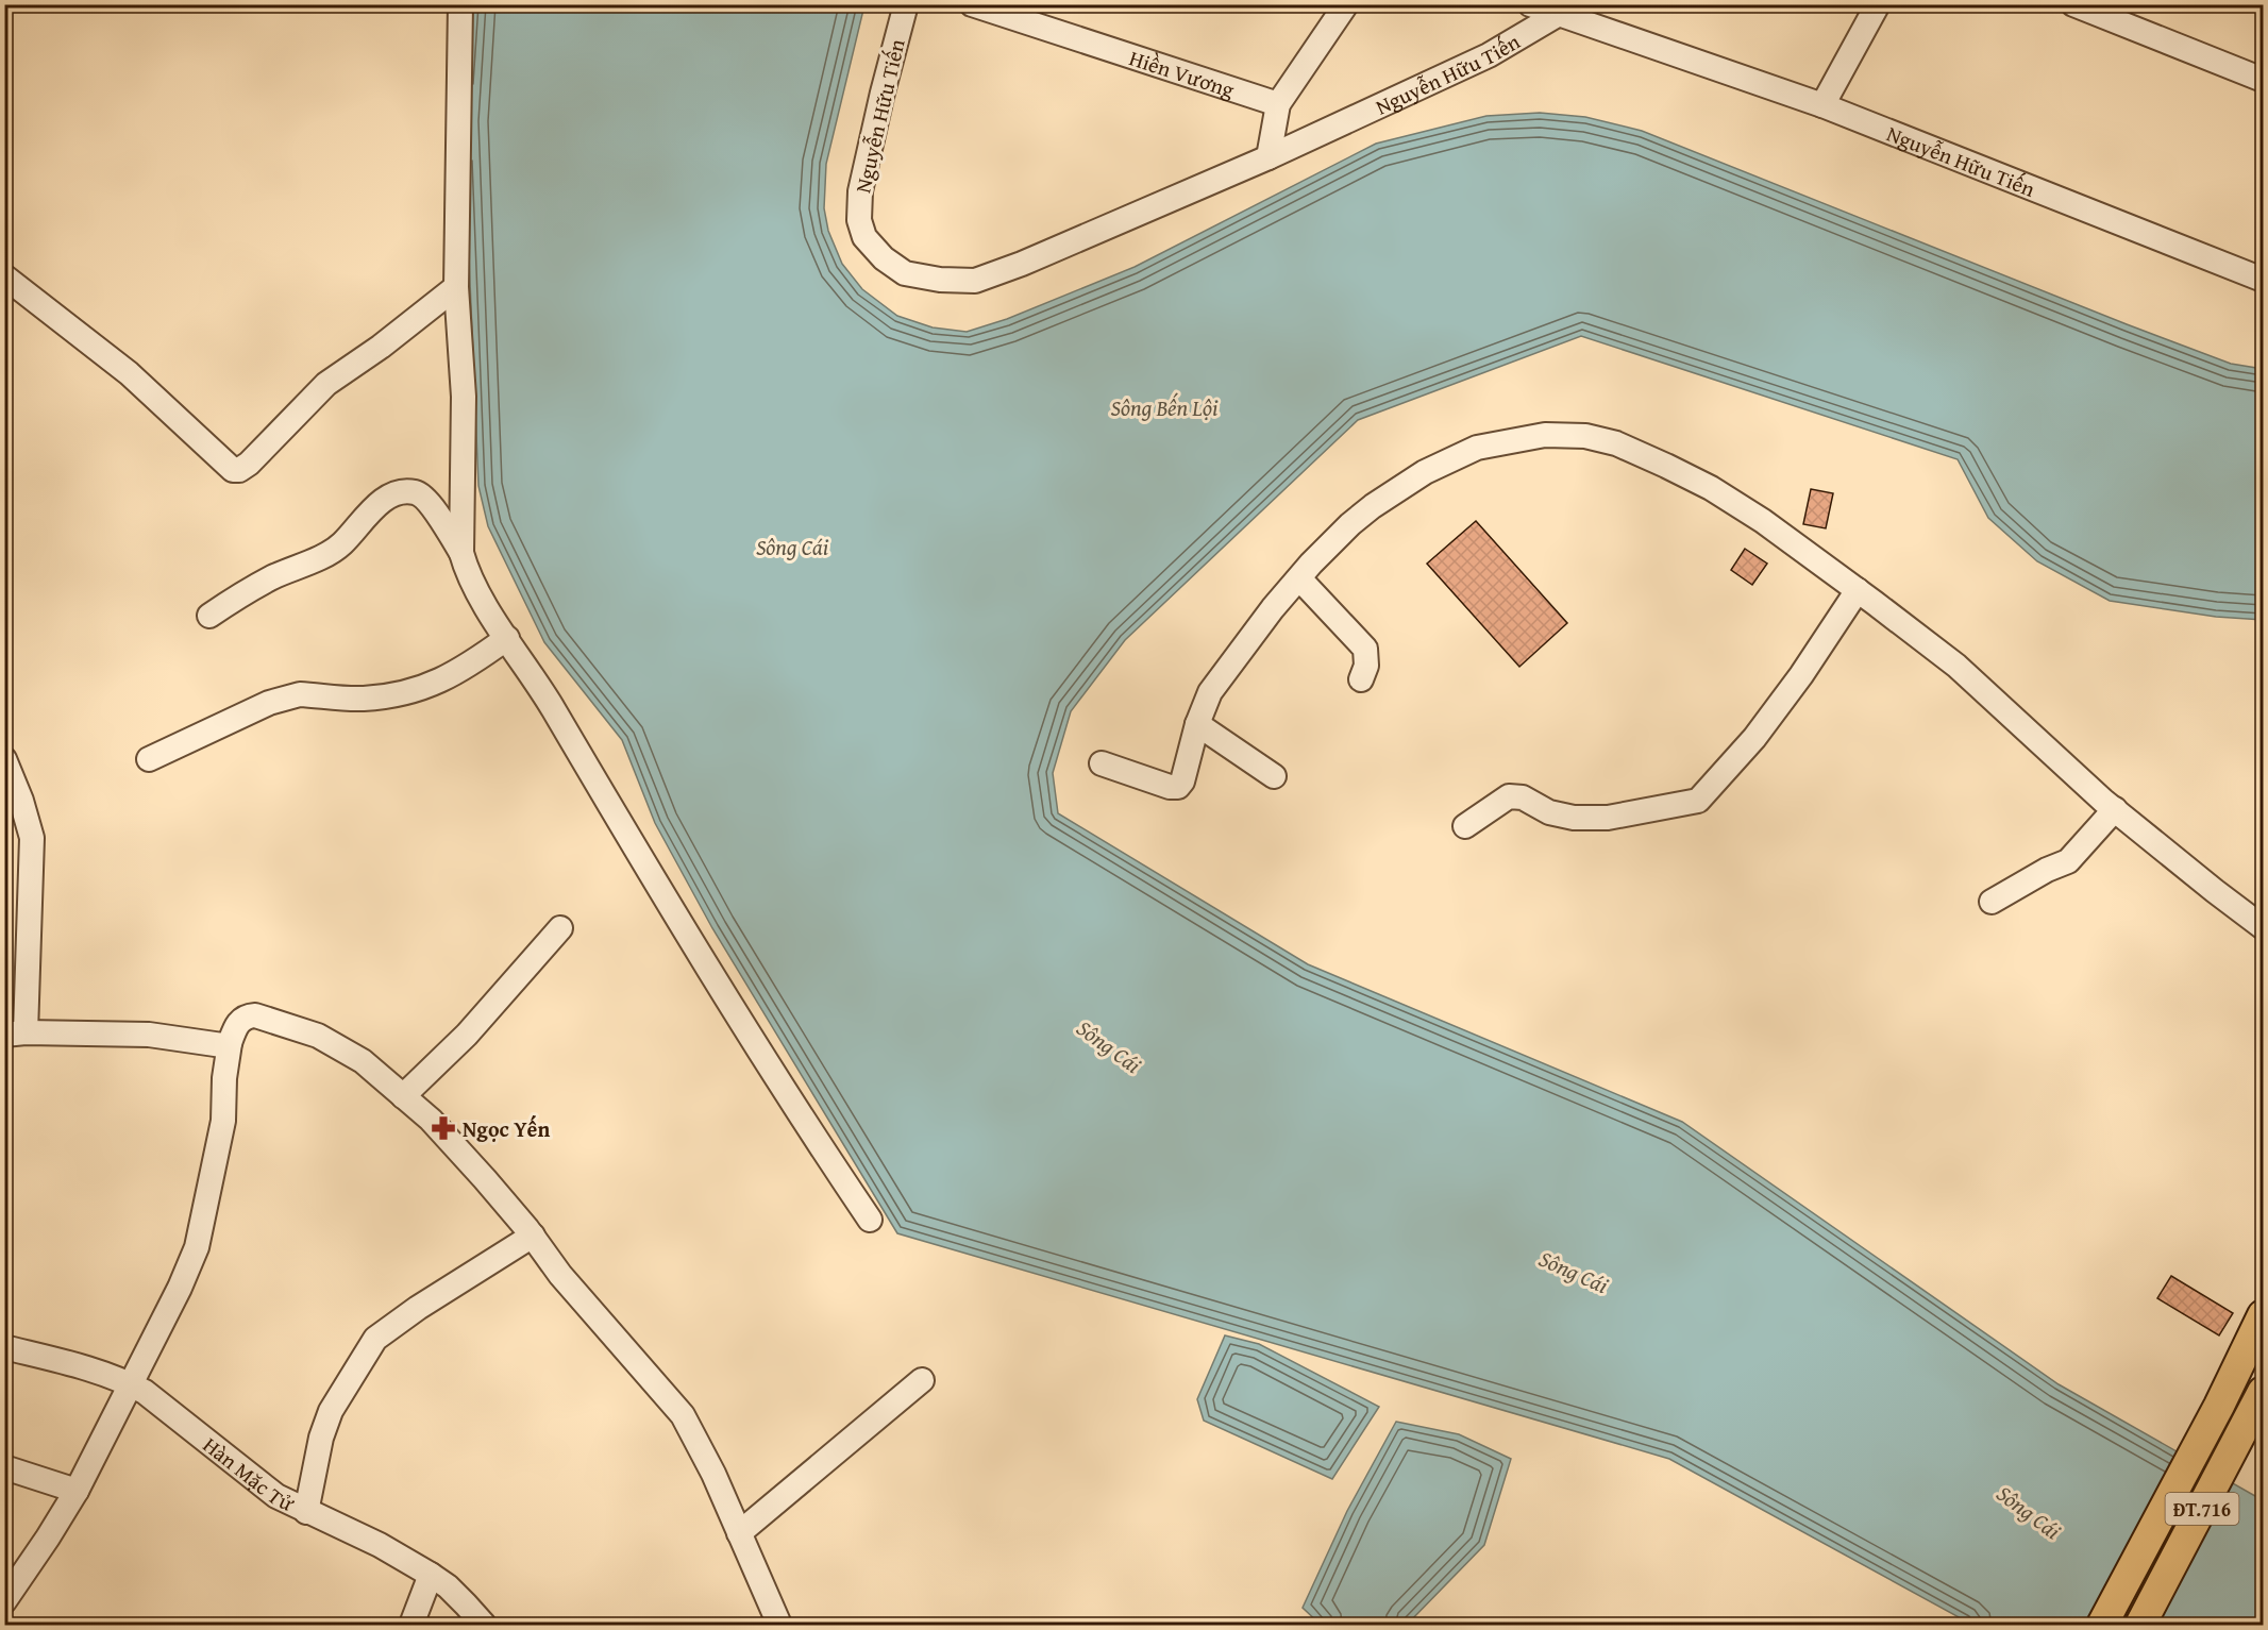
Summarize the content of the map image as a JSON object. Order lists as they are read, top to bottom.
{
  "streets": {
    "main road": ["ĐT.716"],
    "street": ["Nguyễn Hữu Tiến", "Hiền Vương", "Hàn Mặc Tử"]
  },
  "water": ["Sông Bến Lội", "Sông Cái"],
  "places": {
    "pharmacy": ["Ngọc Yến"]
  }
}
